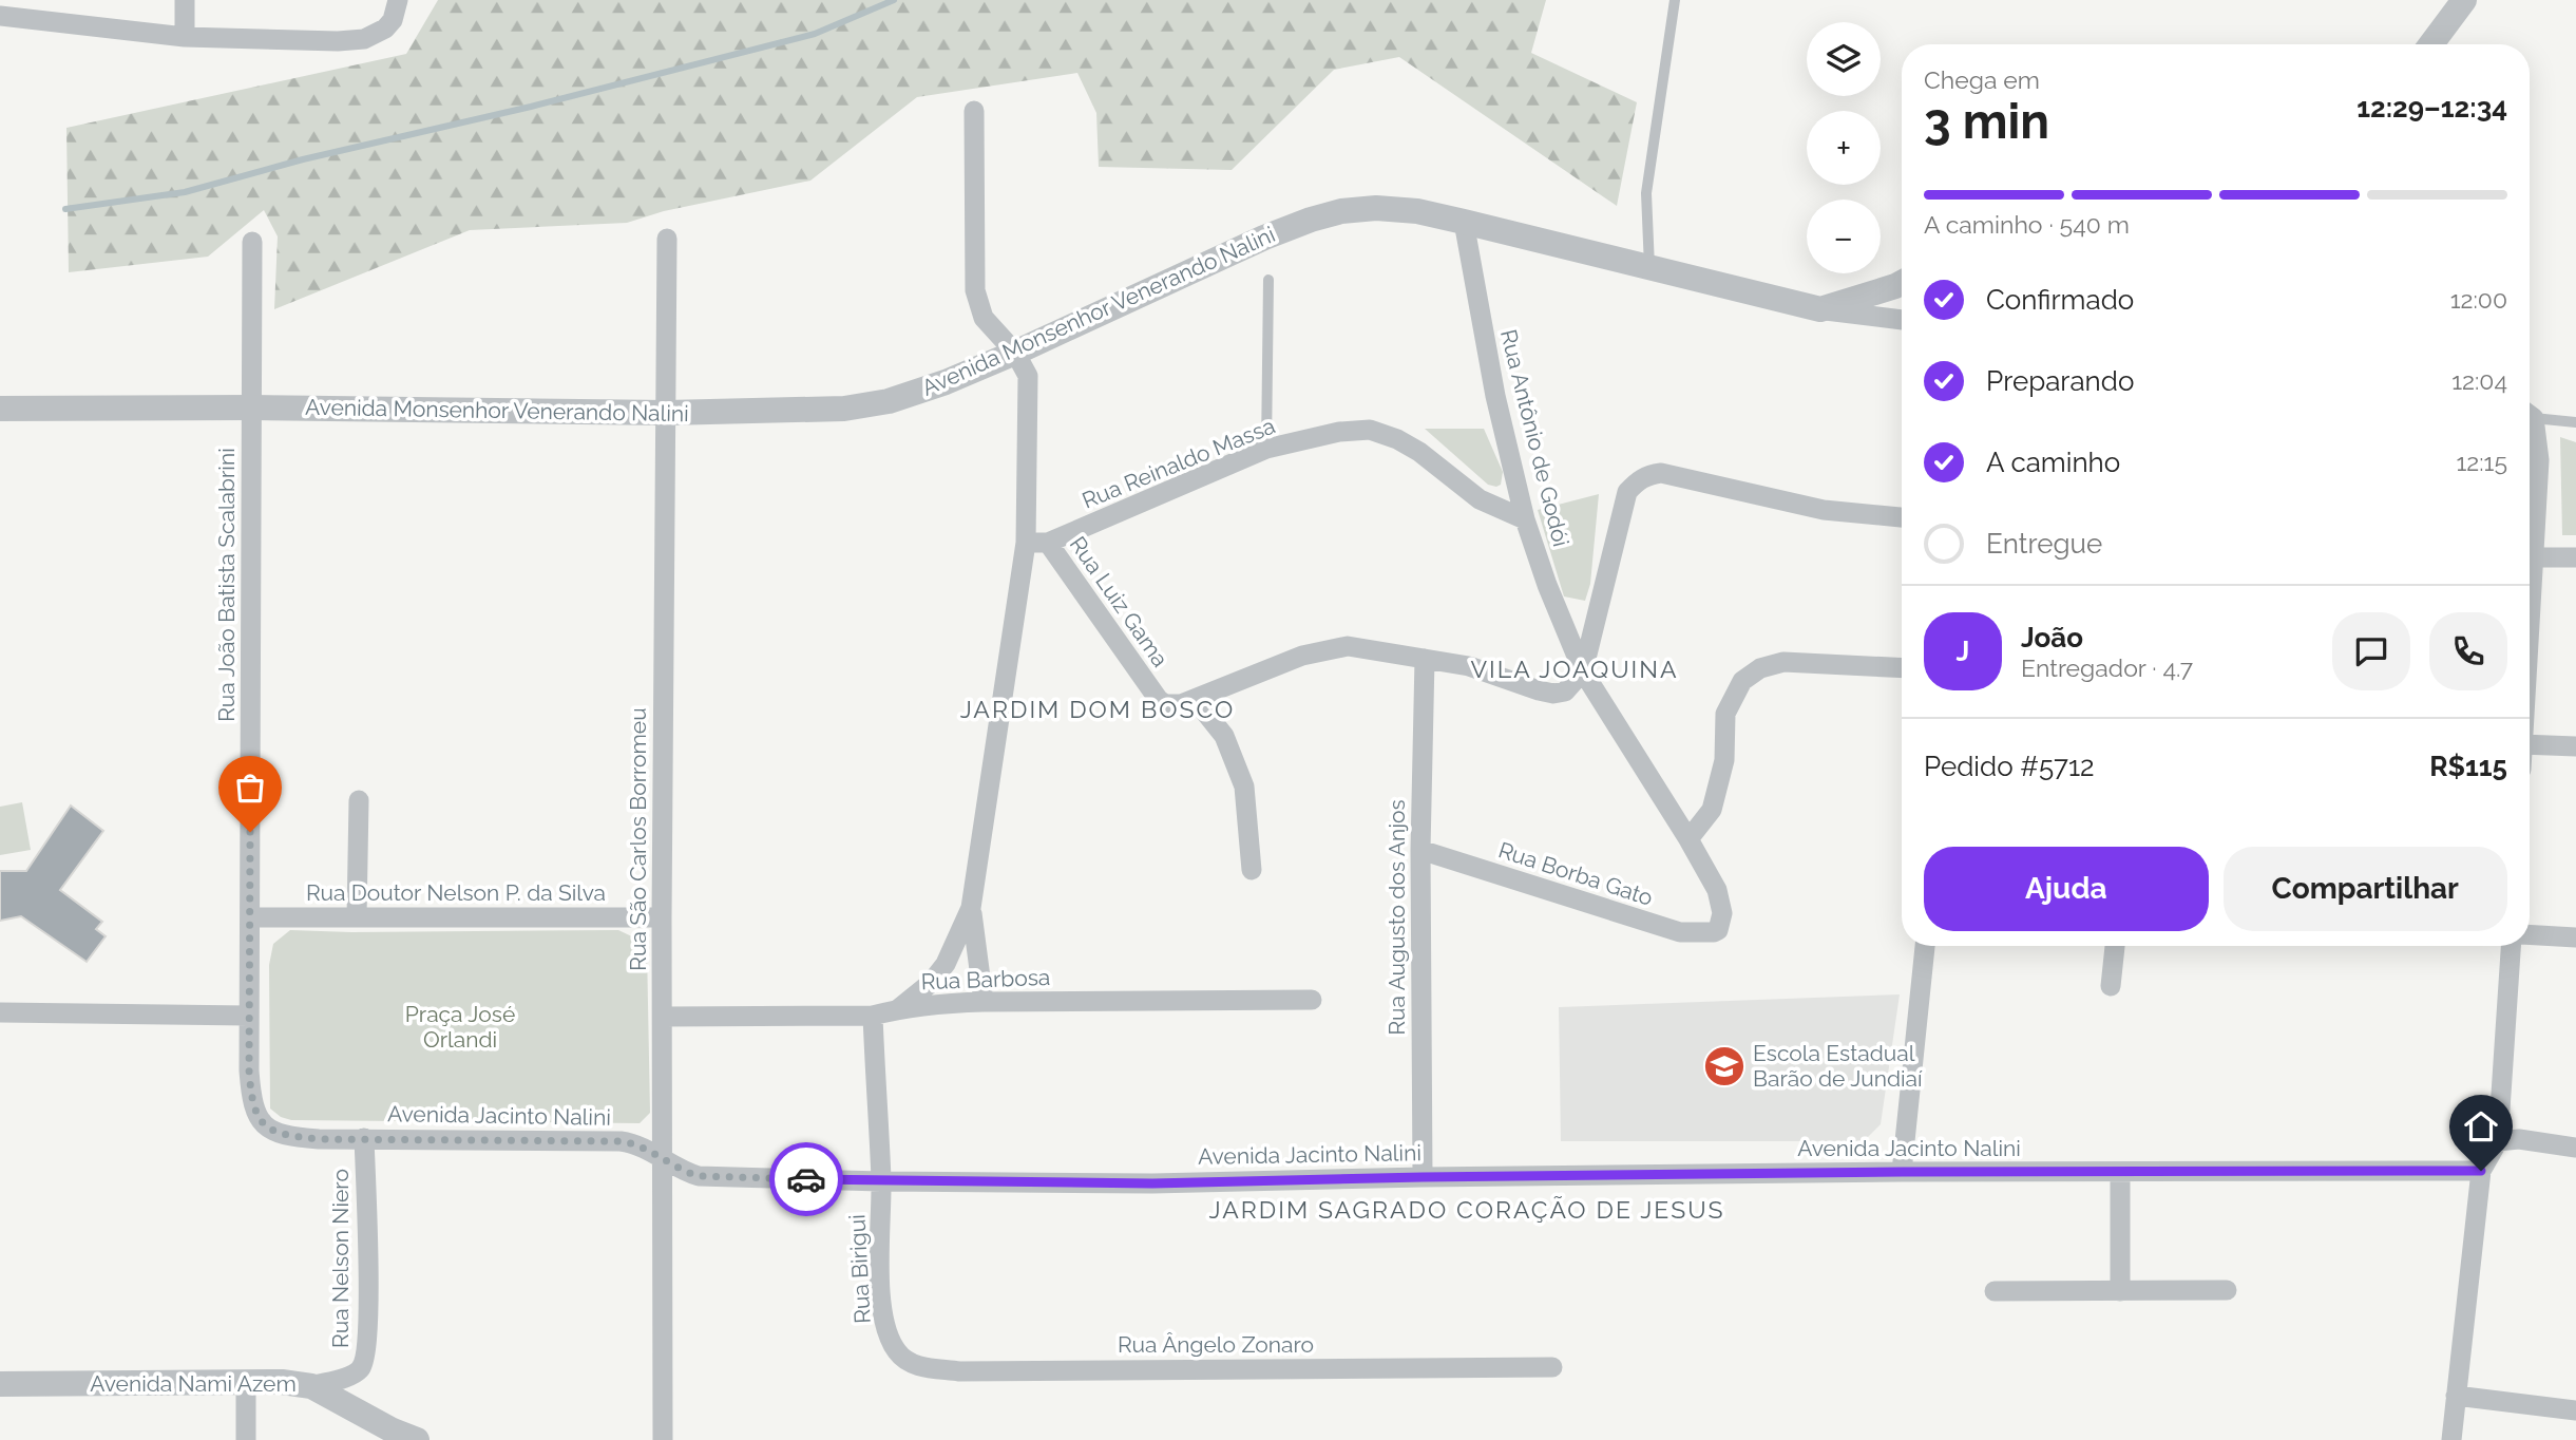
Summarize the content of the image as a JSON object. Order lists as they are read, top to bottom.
{
  "streets": {
    "street": [
      "Avenida Monsenhor Venerando Nalini",
      "Rua Antônio de Godói",
      "Rua Reinaldo Massa",
      "Rua João Batista Scalabrini",
      "Rua Luiz Gama",
      "Rua São Carlos Borromeu",
      "Rua Borba Gato",
      "Rua Doutor Nelson P. da Silva",
      "Rua Augusto dos Anjos",
      "Rua Barbosa",
      "Avenida Jacinto Nalini",
      "Rua Nelson Niero",
      "Rua Birigui",
      "Rua Ângelo Zonaro",
      "Avenida Nami Azem"
    ]
  },
  "crossings": [
    ["Avenida Monsenhor Venerando Nalini", "Rua Antônio de Godói"],
    ["Avenida Monsenhor Venerando Nalini", "Rua João Batista Scalabrini"],
    ["Avenida Monsenhor Venerando Nalini", "Rua São Carlos Borromeu"],
    ["Rua Antônio de Godói", "Rua Reinaldo Massa"],
    ["Rua Antônio de Godói", "Rua Borba Gato"],
    ["Rua Reinaldo Massa", "Rua Luiz Gama"],
    ["Rua João Batista Scalabrini", "Rua Doutor Nelson P. da Silva"],
    ["Rua João Batista Scalabrini", "Avenida Jacinto Nalini"],
    ["Rua São Carlos Borromeu", "Rua Doutor Nelson P. da Silva"],
    ["Rua São Carlos Borromeu", "Rua Barbosa"],
    ["Rua São Carlos Borromeu", "Avenida Jacinto Nalini"],
    ["Rua Borba Gato", "Rua Augusto dos Anjos"],
    ["Rua Augusto dos Anjos", "Avenida Jacinto Nalini"],
    ["Rua Barbosa", "Rua Birigui"],
    ["Avenida Jacinto Nalini", "Rua Nelson Niero"],
    ["Avenida Jacinto Nalini", "Rua Birigui"],
    ["Rua Nelson Niero", "Avenida Nami Azem"],
    ["Rua Birigui", "Rua Ângelo Zonaro"]
  ],
  "districts": ["VILA JOAQUINA", "JARDIM DOM BOSCO", "JARDIM SAGRADO CORAÇÃO DE JESUS"],
  "parks": ["Praça José Orlandi"],
  "places": {
    "school or university": ["Escola Estadual Barão de Jundiaí"]
  },
  "page": {
    "map_buttons": ["+", "−"],
    "heading": ["3 min", "Chega em", "12:29–12:34"],
    "panel": [
      "João",
      "Entregador · 4.7",
      "Pedido #5712",
      "R$115"
    ],
    "bar": "A caminho · 540 m",
    "list": [
      ["Confirmado", "12:00"],
      ["Preparando", "12:04"],
      ["A caminho", "12:15"],
      "Entregue"
    ],
    "round": "J",
    "buttons": ["Ajuda", "Compartilhar"]
  }
}
